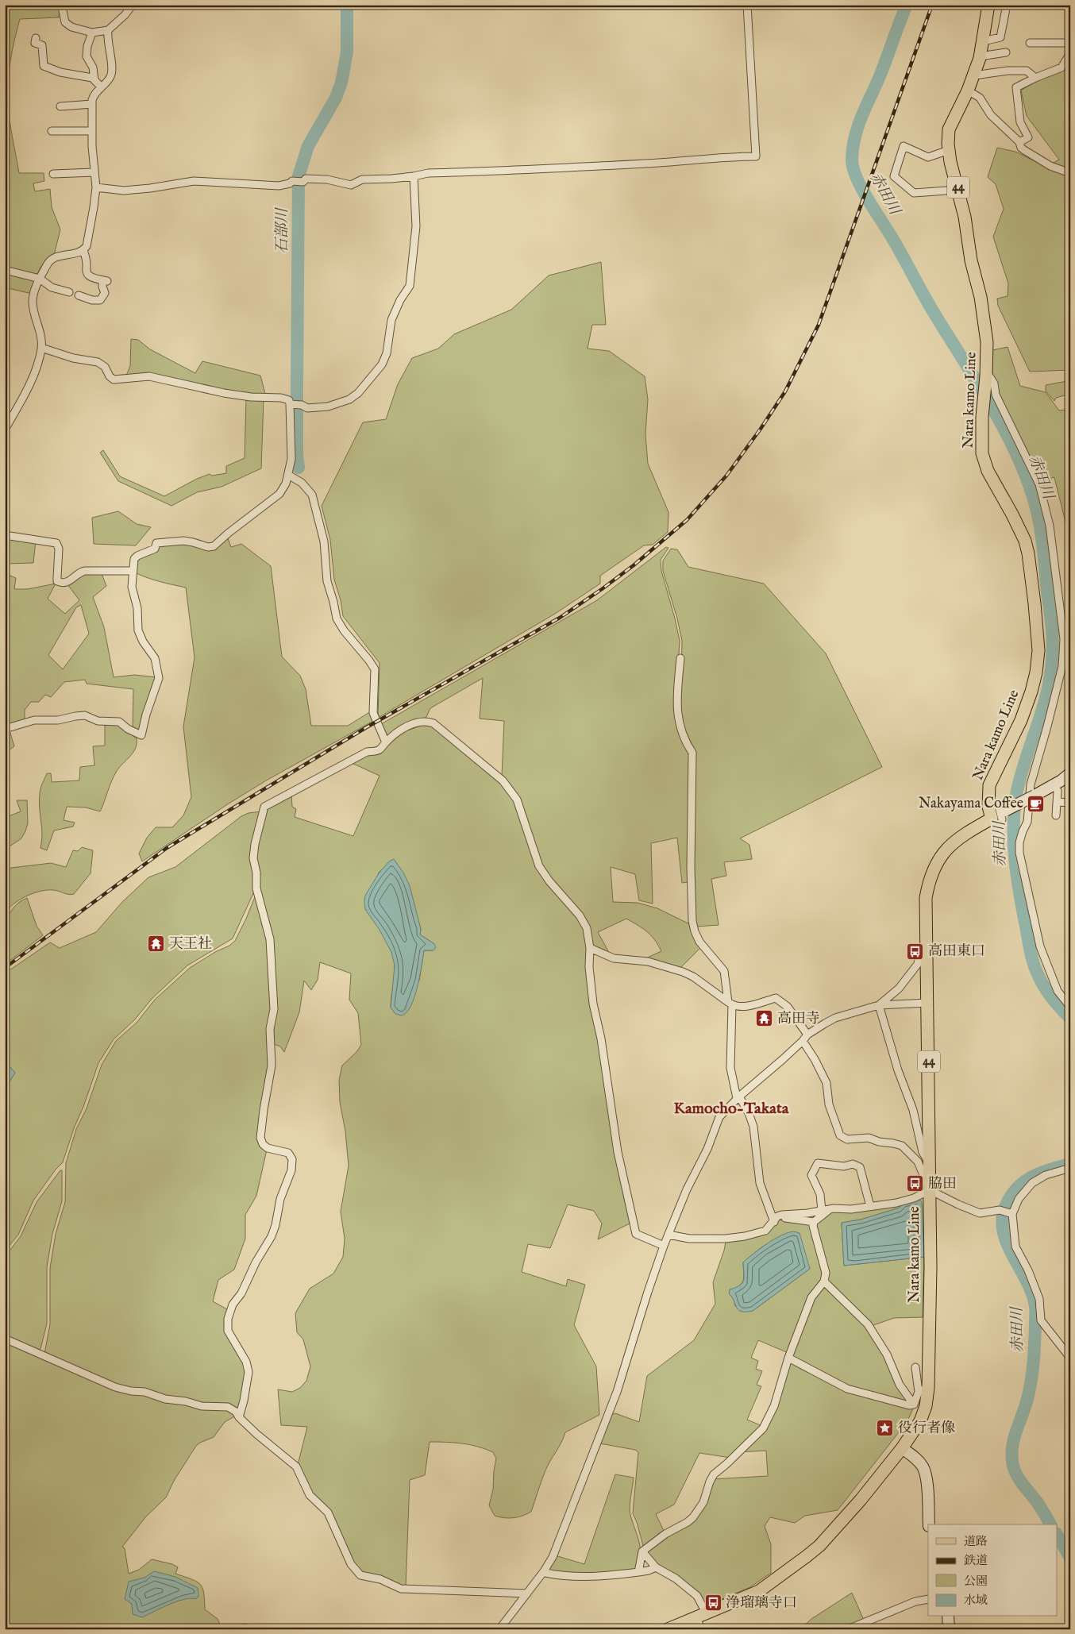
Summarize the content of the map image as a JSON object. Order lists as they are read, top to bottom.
{
  "streets": {
    "main road": ["44", "Nara kamo Line"]
  },
  "districts": ["Kamocho-Takata"],
  "water": ["赤田川", "石部川"],
  "places": {
    "cafe": ["Nakayama Coffee"],
    "temple": ["天王社", "高田寺"],
    "bus stop": ["高田東口", "脇田", "浄瑠璃寺口"],
    "place": ["役行者像"]
  },
  "legend": [
    "道路",
    "鉄道",
    "公園",
    "水域"
  ]
}
